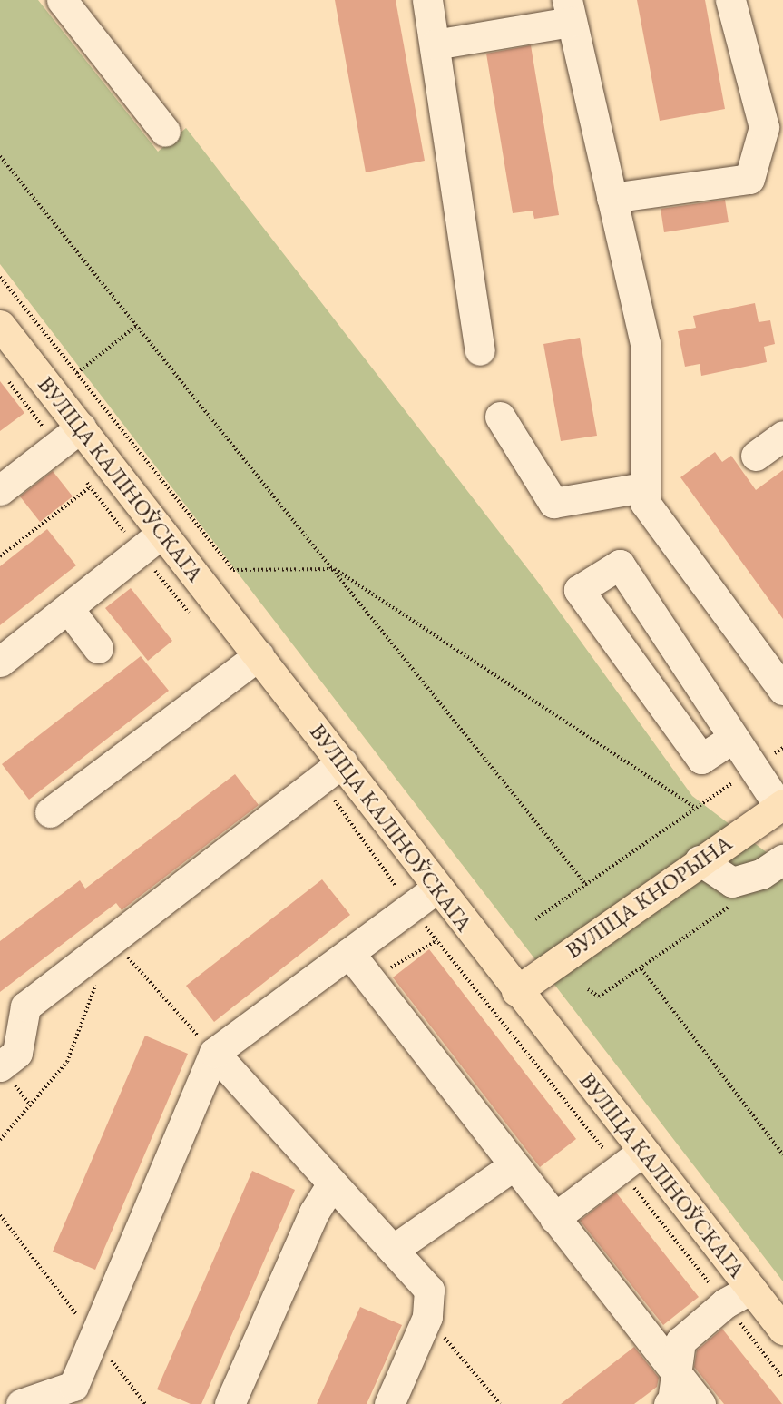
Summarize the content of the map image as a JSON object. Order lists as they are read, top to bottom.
{
  "streets": {
    "main road": ["ВУЛІЦА КАЛІНОЎСКАГА", "ВУЛІЦА КНОРЫНА"]
  },
  "crossings": [
    ["ВУЛІЦА КАЛІНОЎСКАГА", "ВУЛІЦА КНОРЫНА"]
  ]
}
